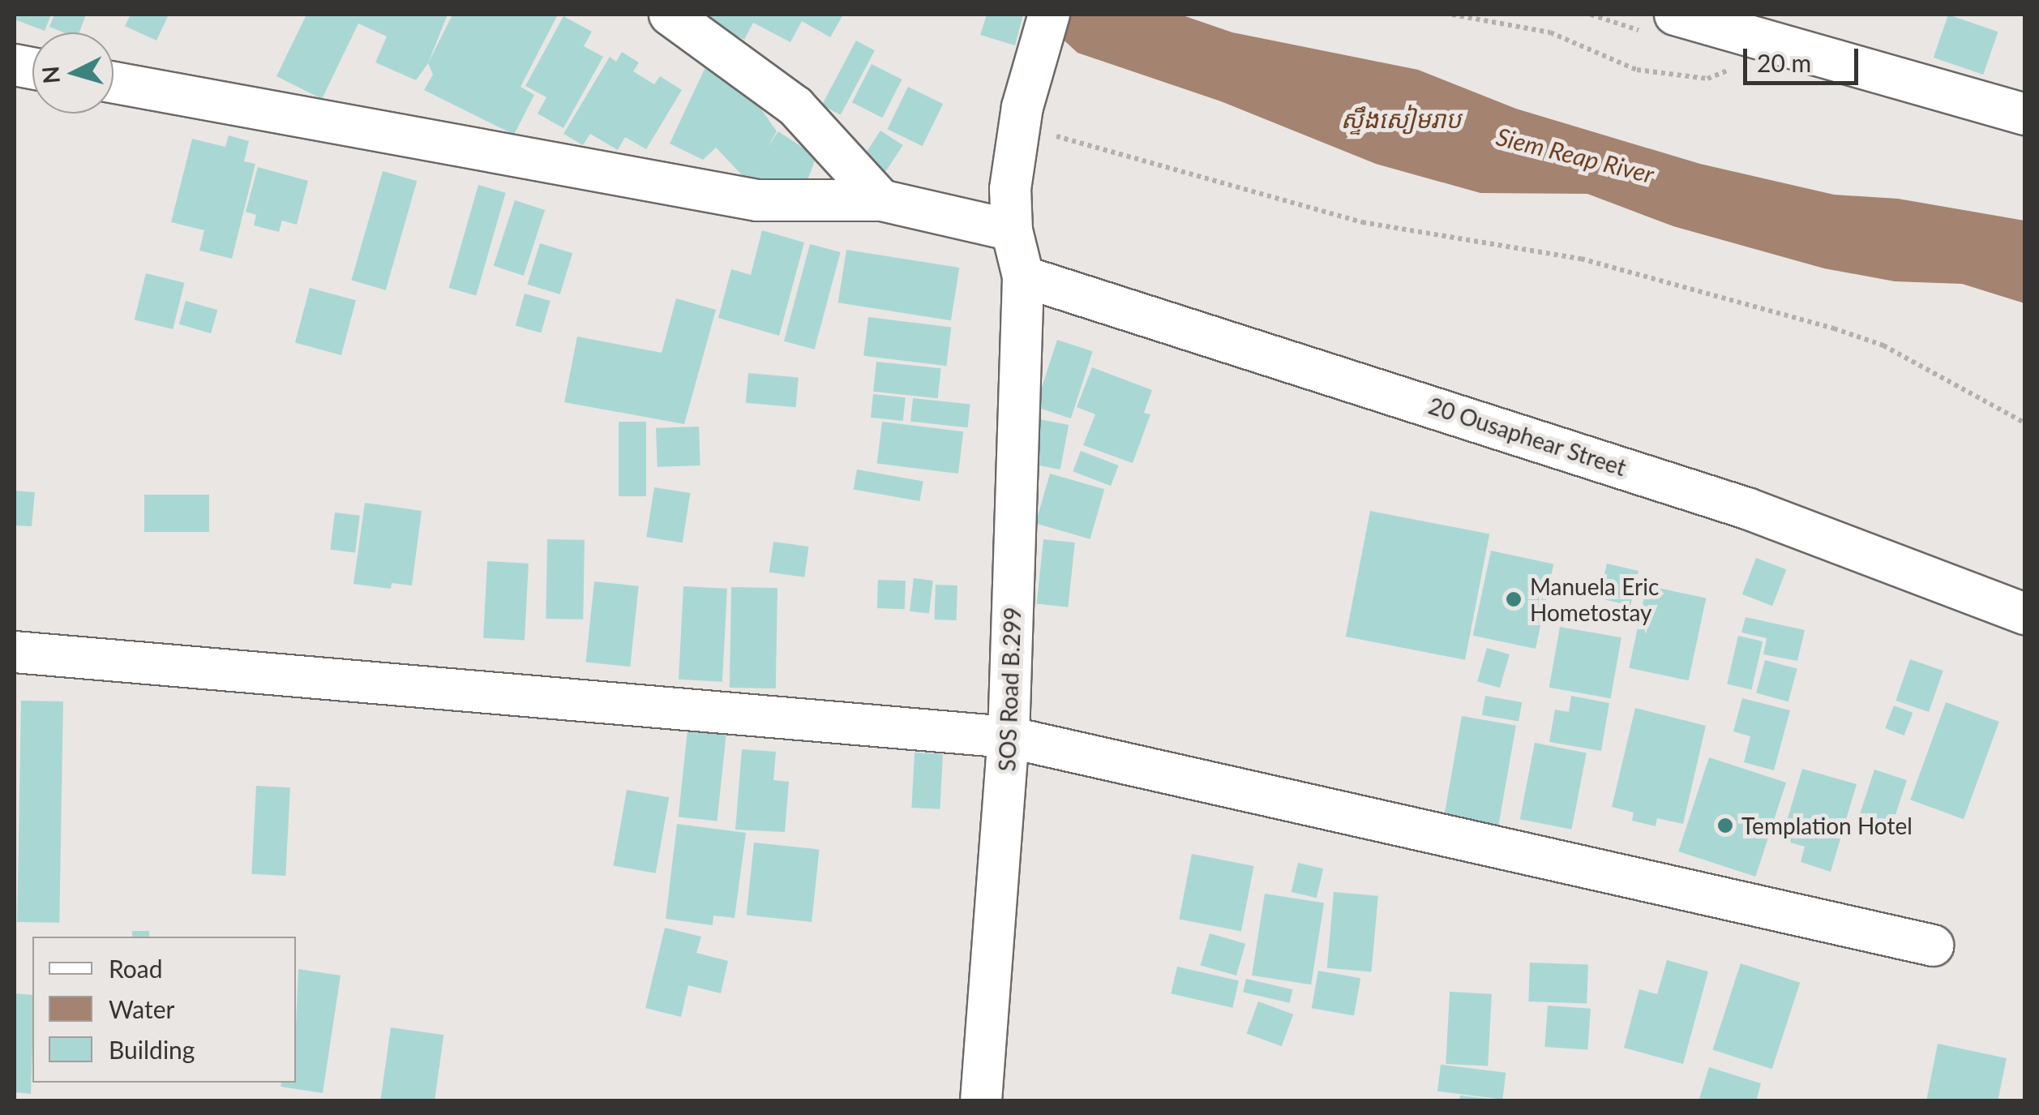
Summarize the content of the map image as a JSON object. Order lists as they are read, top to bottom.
{
  "streets": {
    "street": ["20 Ousaphear Street", "SOS Road B.299"]
  },
  "crossings": [
    ["20 Ousaphear Street", "SOS Road B.299"]
  ],
  "water": ["ស្ទឹងសៀមរាប", "Siem Reap River"],
  "places": ["Manuela Eric Hometostay", "Templation Hotel"],
  "legend": ["Road", "Water", "Building"],
  "scale_bar": "20 m",
  "north": "left"
}
